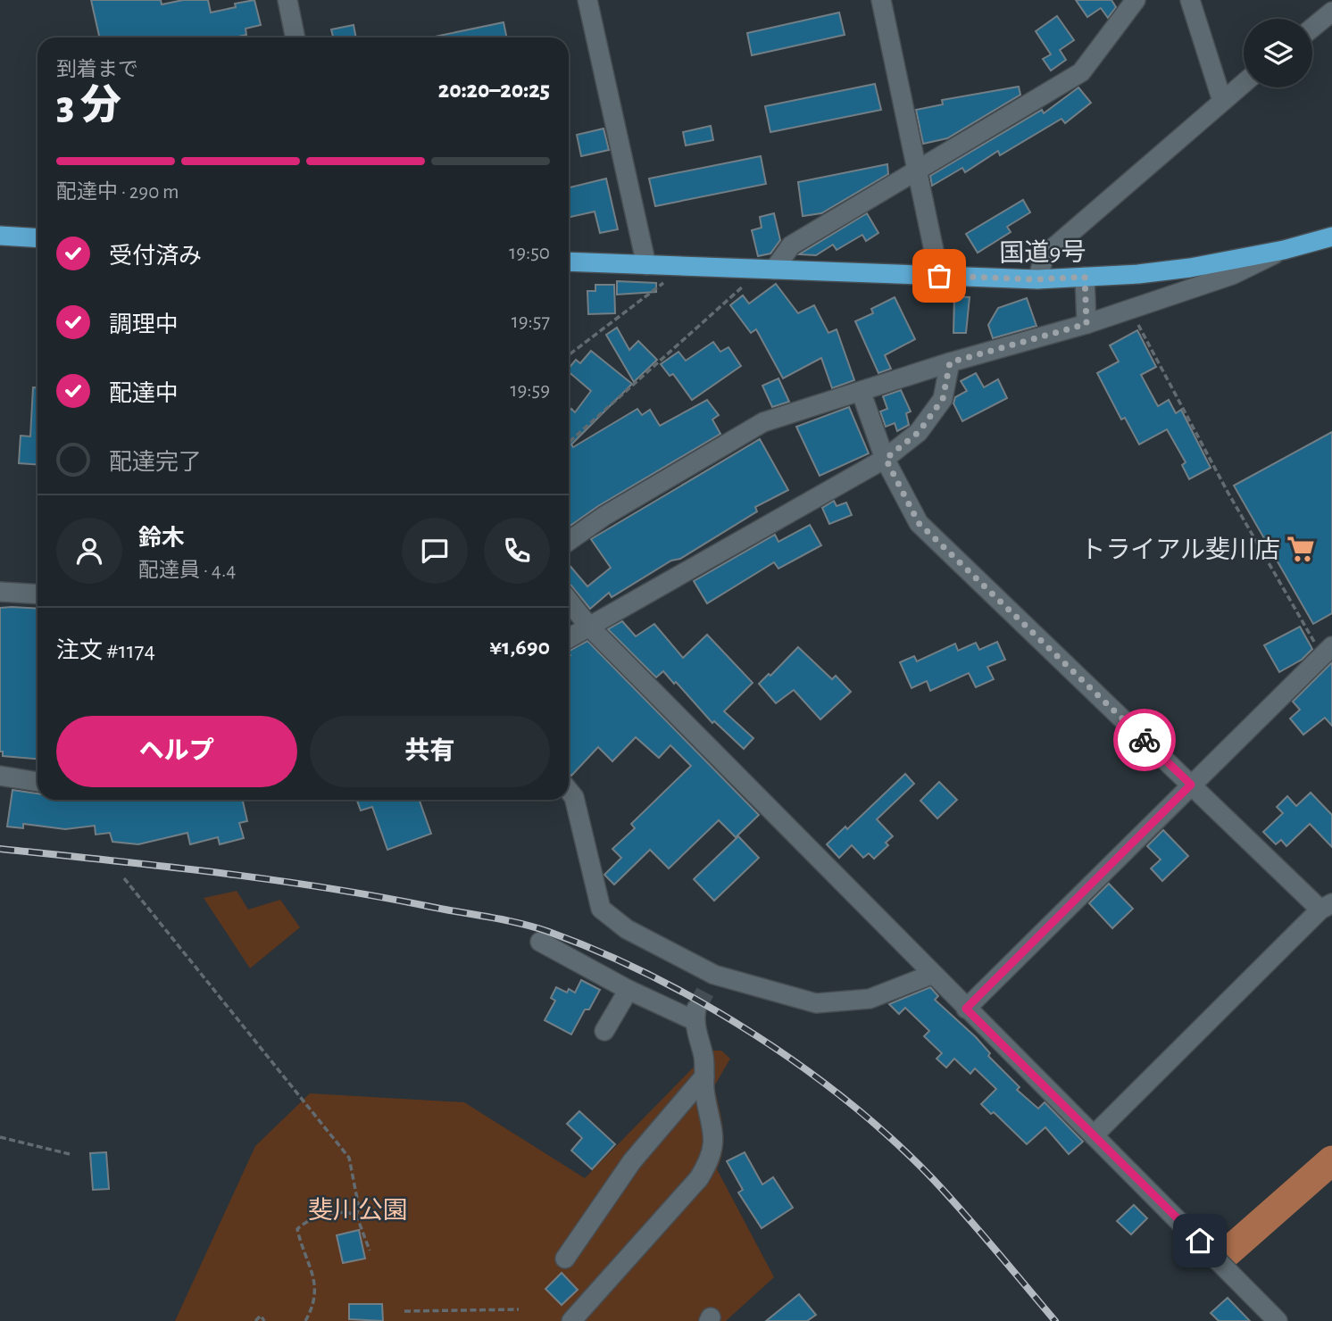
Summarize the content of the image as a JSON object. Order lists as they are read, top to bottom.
{
  "streets": {
    "highway": ["国道9号"]
  },
  "parks": ["斐川公園"],
  "places": {
    "supermarket": ["トライアル斐川店"]
  },
  "page": {
    "heading": ["3 分", "到着まで", "20:20–20:25"],
    "panel": [
      "鈴木",
      "配達員 · 4.4",
      "注文 #1174",
      "¥1,690"
    ],
    "bar": "配達中 · 290 m",
    "list": [
      ["受付済み", "19:50"],
      ["調理中", "19:57"],
      ["配達中", "19:59"],
      "配達完了"
    ],
    "buttons": ["ヘルプ", "共有"]
  }
}
